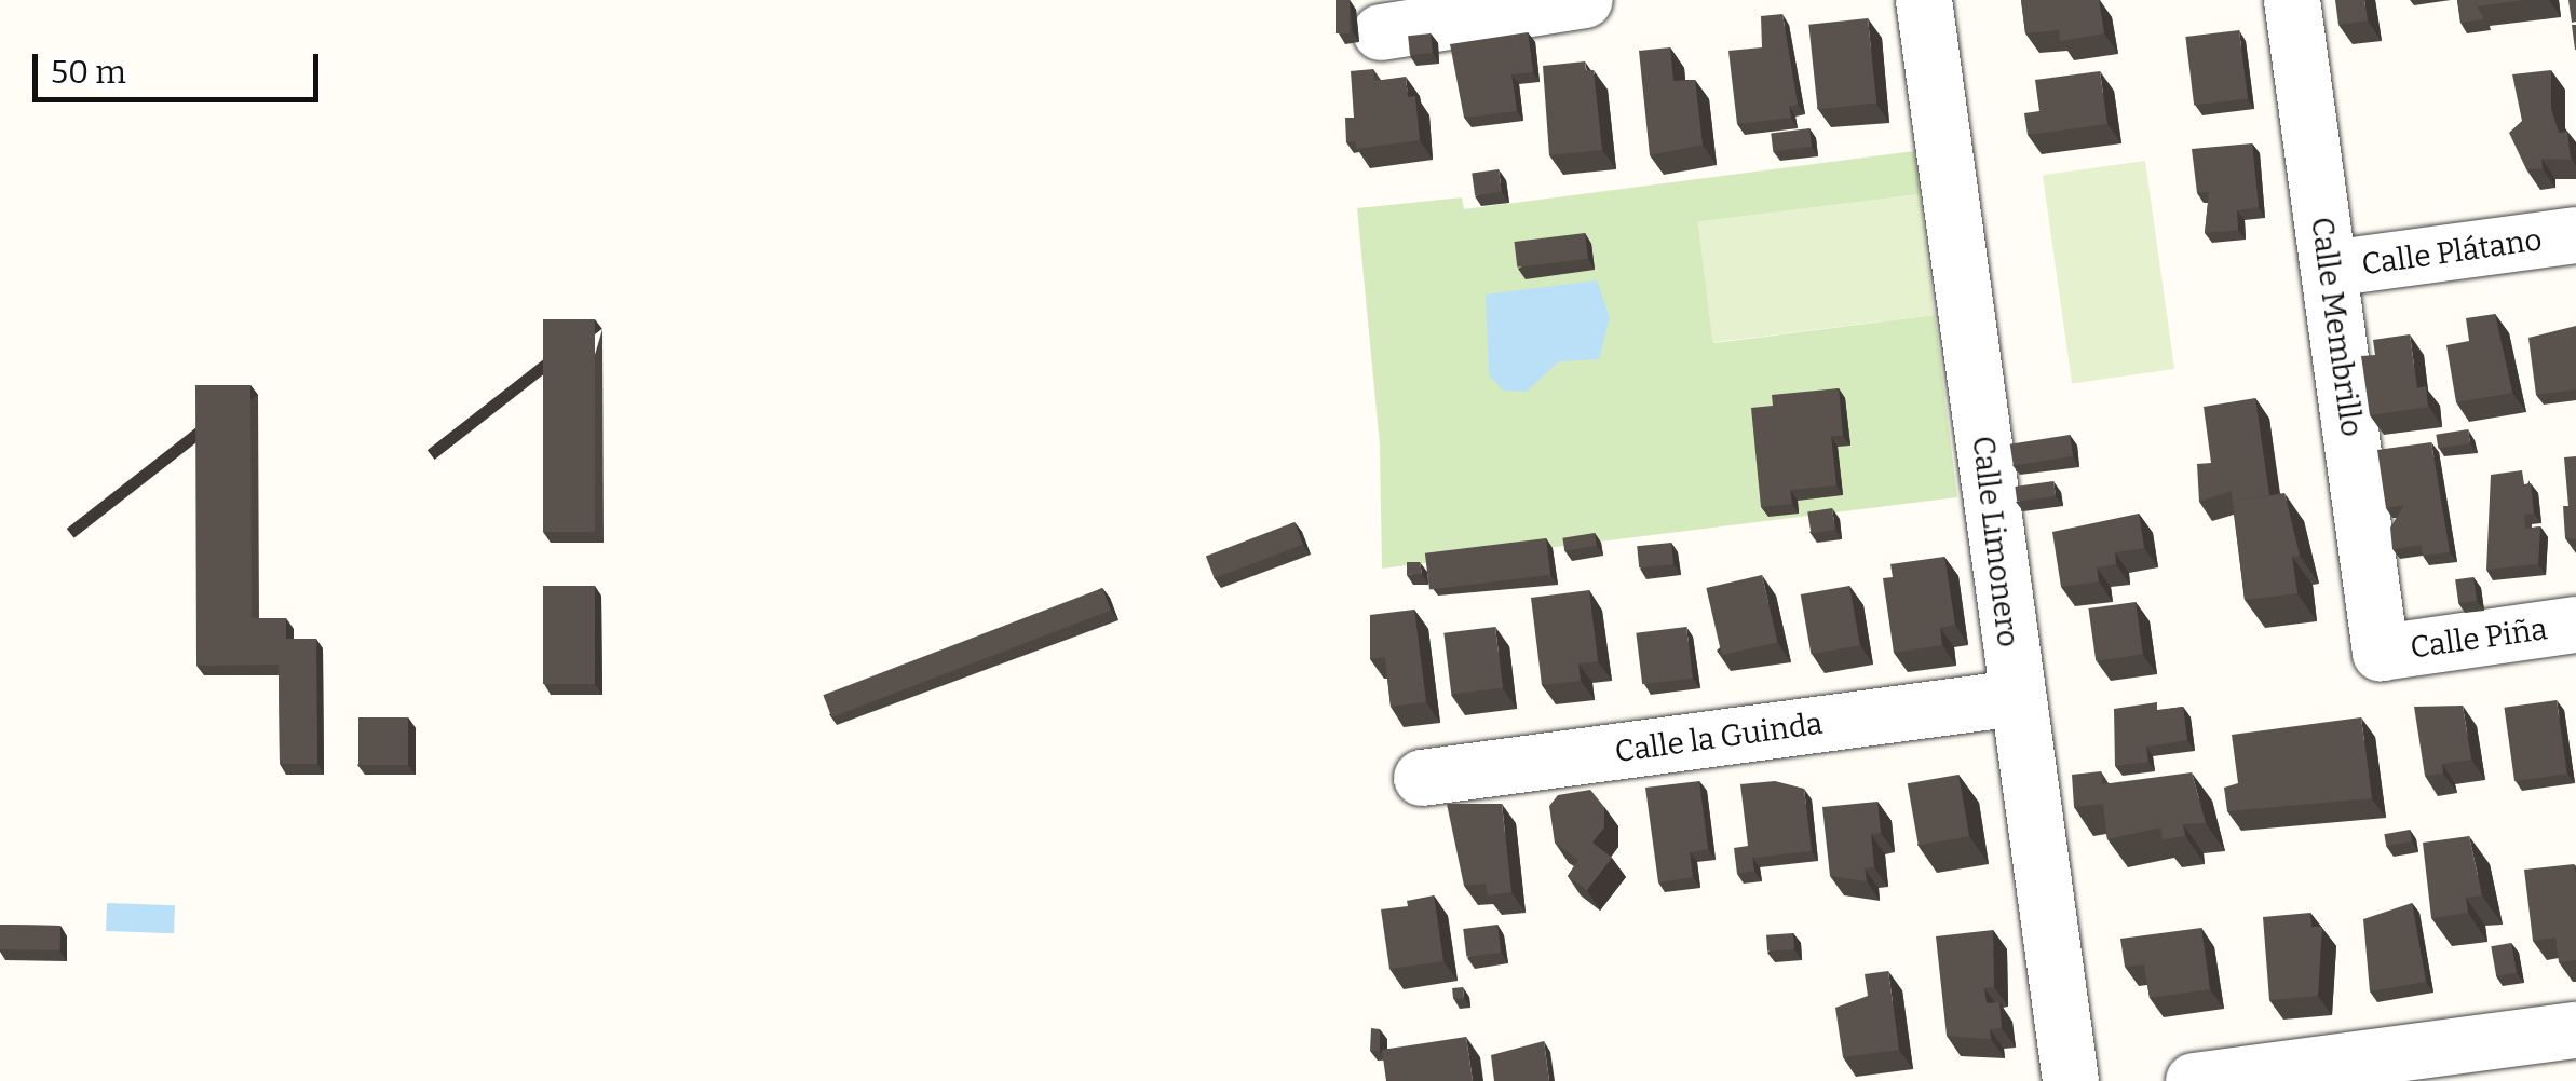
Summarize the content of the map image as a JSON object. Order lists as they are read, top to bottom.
{
  "streets": {
    "street": [
      "Calle Plátano",
      "Calle Membrillo",
      "Calle Limonero",
      "Calle Piña",
      "Calle la Guinda"
    ]
  },
  "crossings": [
    ["Calle Plátano", "Calle Membrillo"],
    ["Calle Membrillo", "Calle Piña"],
    ["Calle Limonero", "Calle la Guinda"]
  ],
  "scale_bar": "50 m"
}
